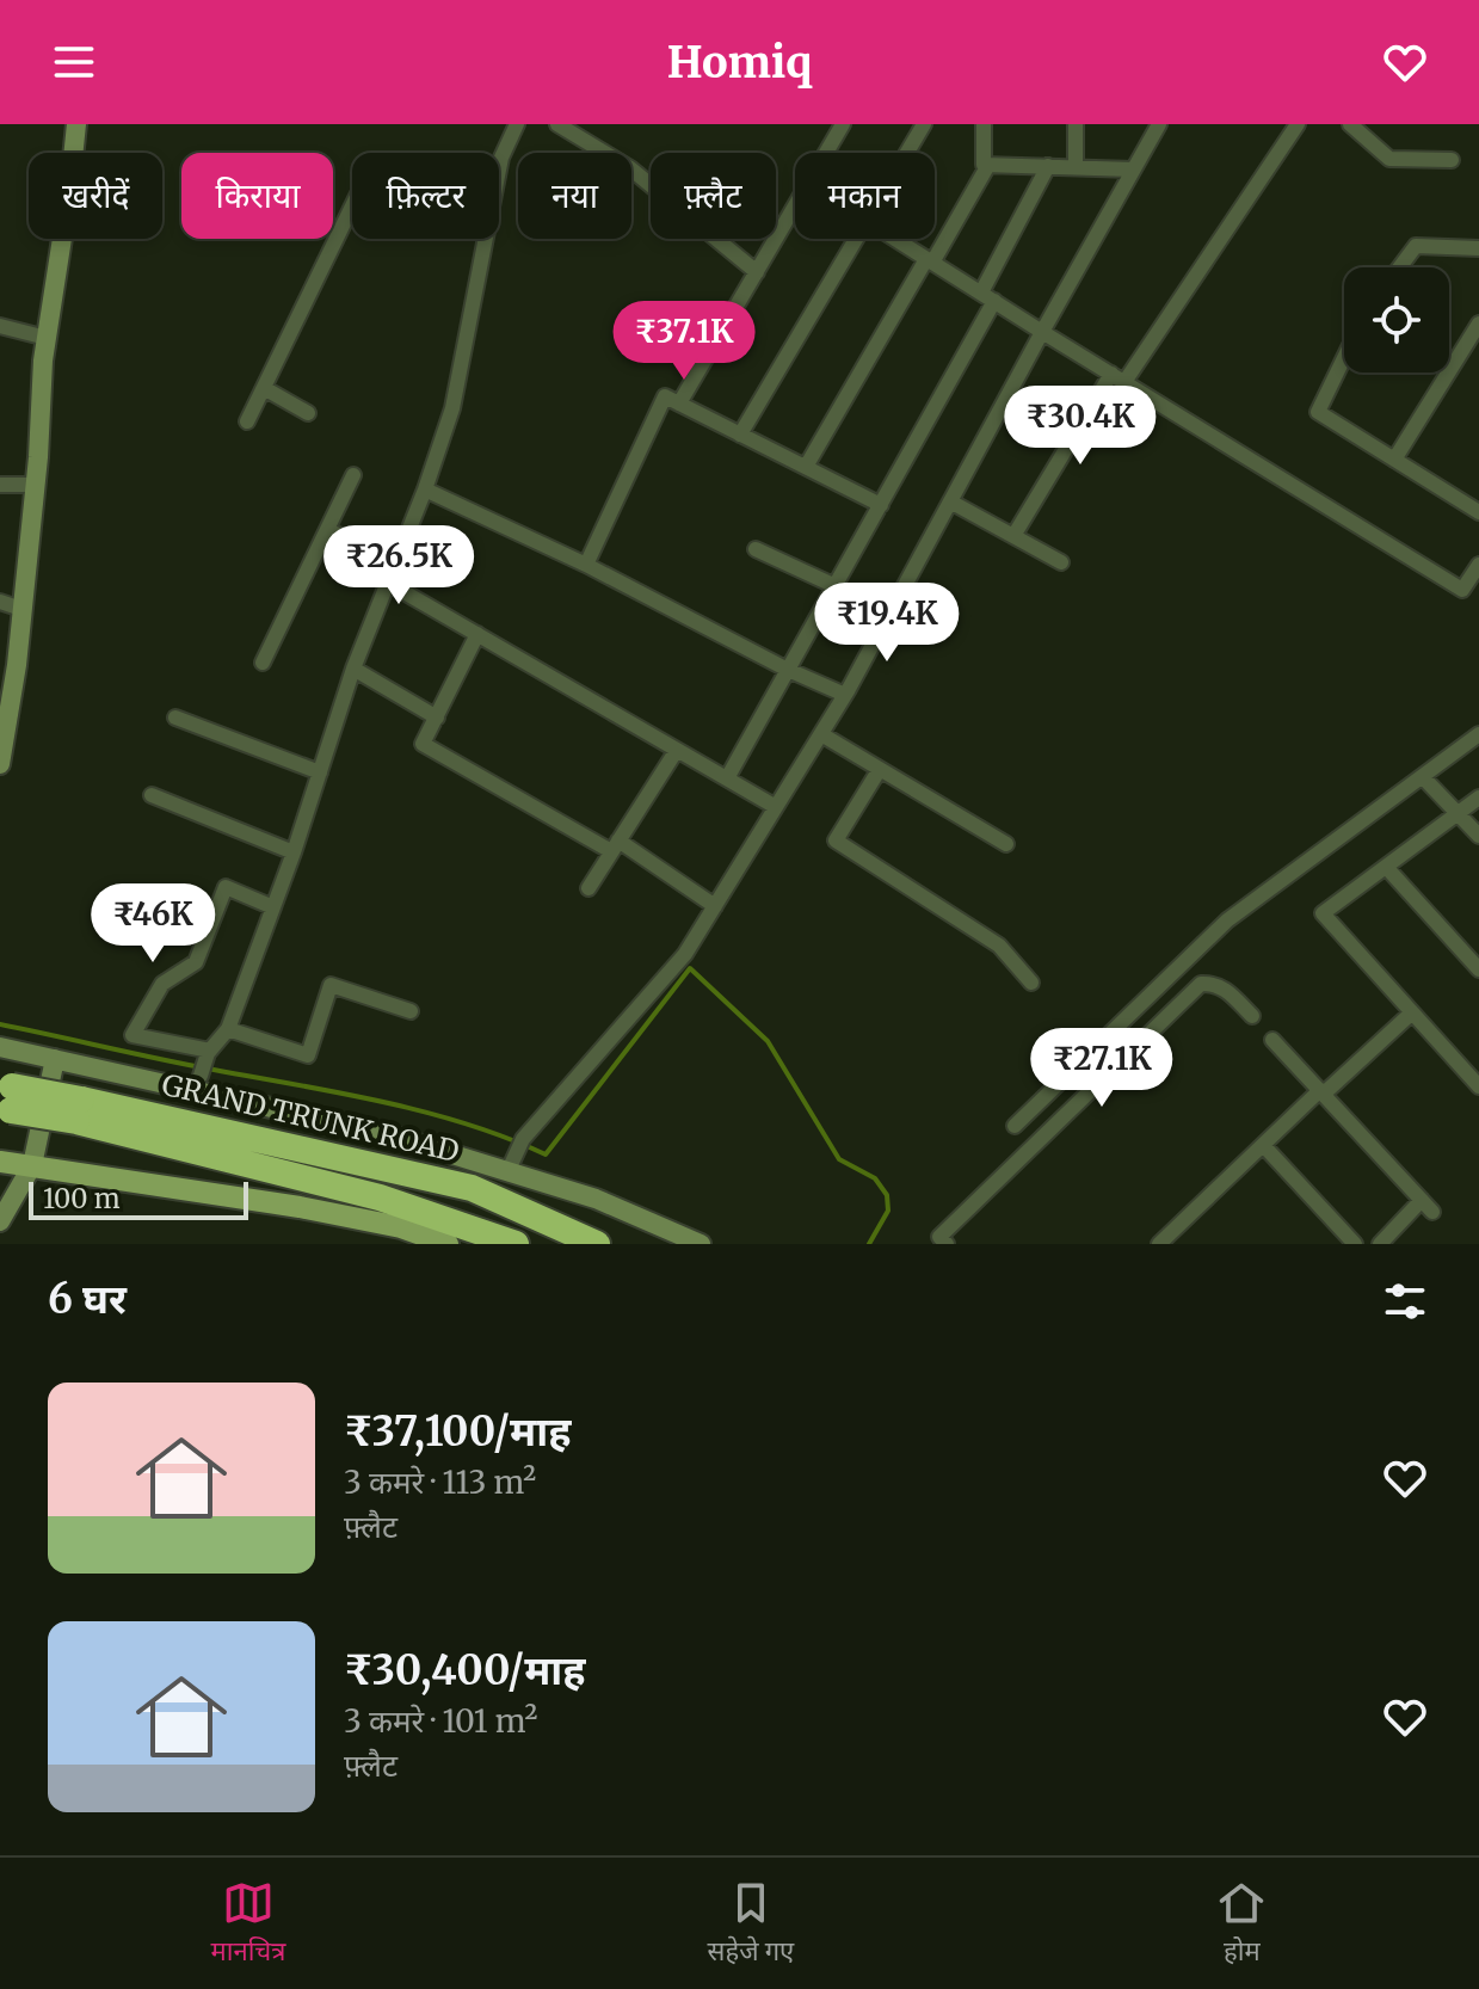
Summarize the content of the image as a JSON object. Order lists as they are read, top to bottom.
{
  "streets": {
    "highway": ["GRAND TRUNK ROAD"]
  },
  "scale_bar": "100 m",
  "page": {
    "header": "Homiq",
    "chip": [
      "खरीदें",
      "किराया",
      "फ़िल्टर",
      "नया",
      "फ़्लैट",
      "मकान"
    ],
    "price": [
      "₹37.1K",
      "₹30.4K",
      "₹26.5K",
      "₹19.4K",
      "₹46K",
      "₹27.1K"
    ],
    "scale": "100 m",
    "heading": "6 घर",
    "list": [
      {
        "name": "₹37,100/माह",
        "note": "3 कमरे · 113 m² · फ़्लैट"
      },
      {
        "name": "₹30,400/माह",
        "note": "3 कमरे · 101 m² · फ़्लैट"
      }
    ],
    "tabs": ["मानचित्र", "सहेजे गए", "होम"]
  }
}
